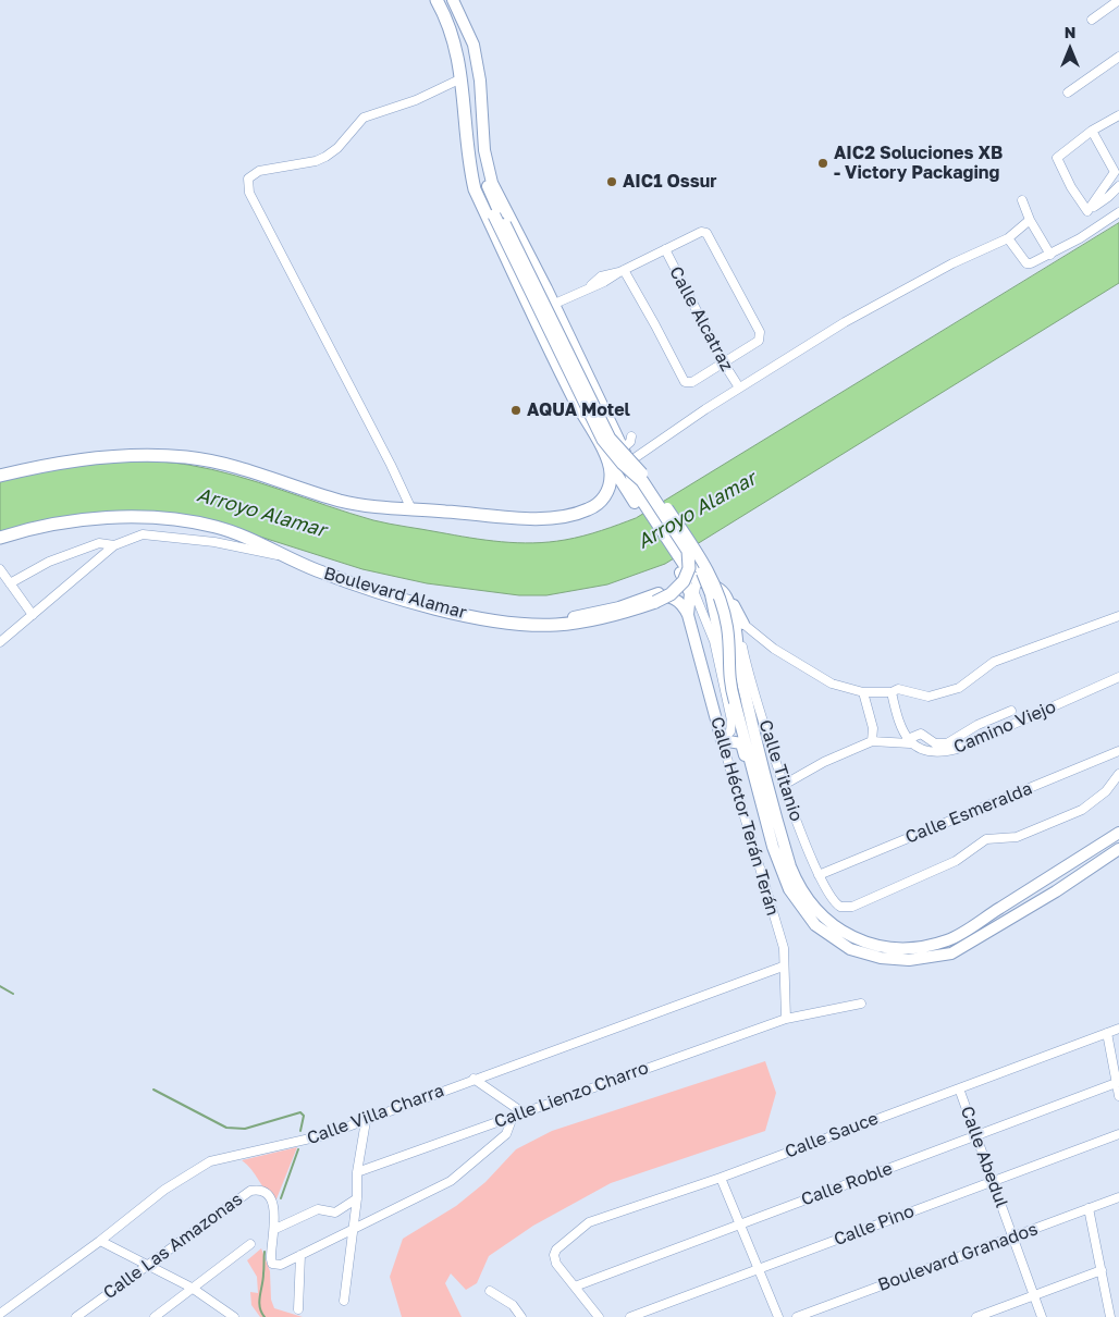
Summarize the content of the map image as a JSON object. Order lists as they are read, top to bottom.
{
  "streets": {
    "highway": ["Boulevard Alamar"],
    "main road": ["Calle Héctor Terán Terán"],
    "street": [
      "Calle Alcatraz",
      "Camino Viejo",
      "Calle Titanio",
      "Calle Esmeralda",
      "Calle Lienzo Charro",
      "Calle Villa Charra",
      "Calle Sauce",
      "Calle Abedul",
      "Calle Roble",
      "Calle Pino",
      "Calle Las Amazonas",
      "Boulevard Granados"
    ]
  },
  "crossings": [
    ["Calle Titanio", "Calle Esmeralda"],
    ["Calle Héctor Terán Terán", "Calle Lienzo Charro"],
    ["Calle Héctor Terán Terán", "Calle Villa Charra"],
    ["Calle Sauce", "Calle Abedul"],
    ["Calle Sauce", "Calle Roble"],
    ["Calle Abedul", "Calle Roble"],
    ["Calle Abedul", "Calle Pino"],
    ["Calle Abedul", "Boulevard Granados"]
  ],
  "water": ["Arroyo Alamar"],
  "places": ["AIC2 Soluciones XB - Victory Packaging", "AIC1 Ossur", "AQUA Motel"],
  "north": "top"
}
